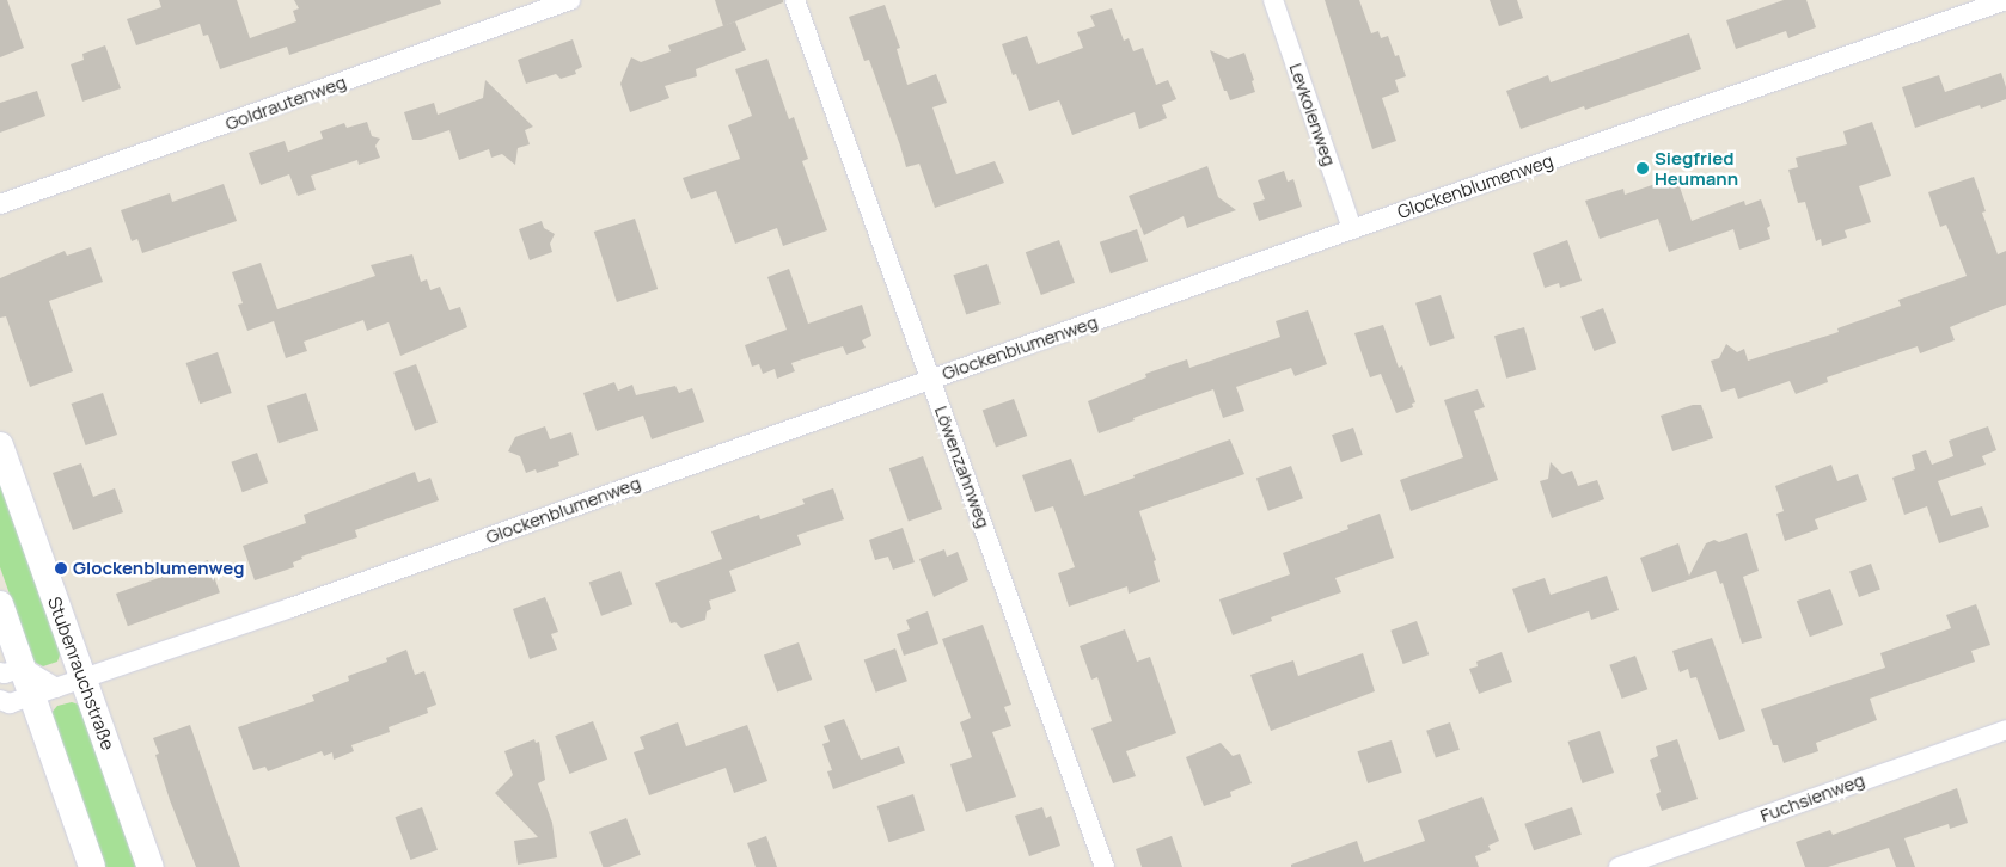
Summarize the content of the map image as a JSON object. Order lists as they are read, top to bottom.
{
  "streets": {
    "main road": ["Stubenrauchstraße"],
    "street": [
      "Goldrautenweg",
      "Levkoienweg",
      "Glockenblumenweg",
      "Löwenzahnweg",
      "Fuchsienweg"
    ]
  },
  "crossings": [
    ["Levkoienweg", "Glockenblumenweg"],
    ["Glockenblumenweg", "Löwenzahnweg"],
    ["Glockenblumenweg", "Stubenrauchstraße"]
  ],
  "places": ["Siegfried Heumann", "Glockenblumenweg"]
}
